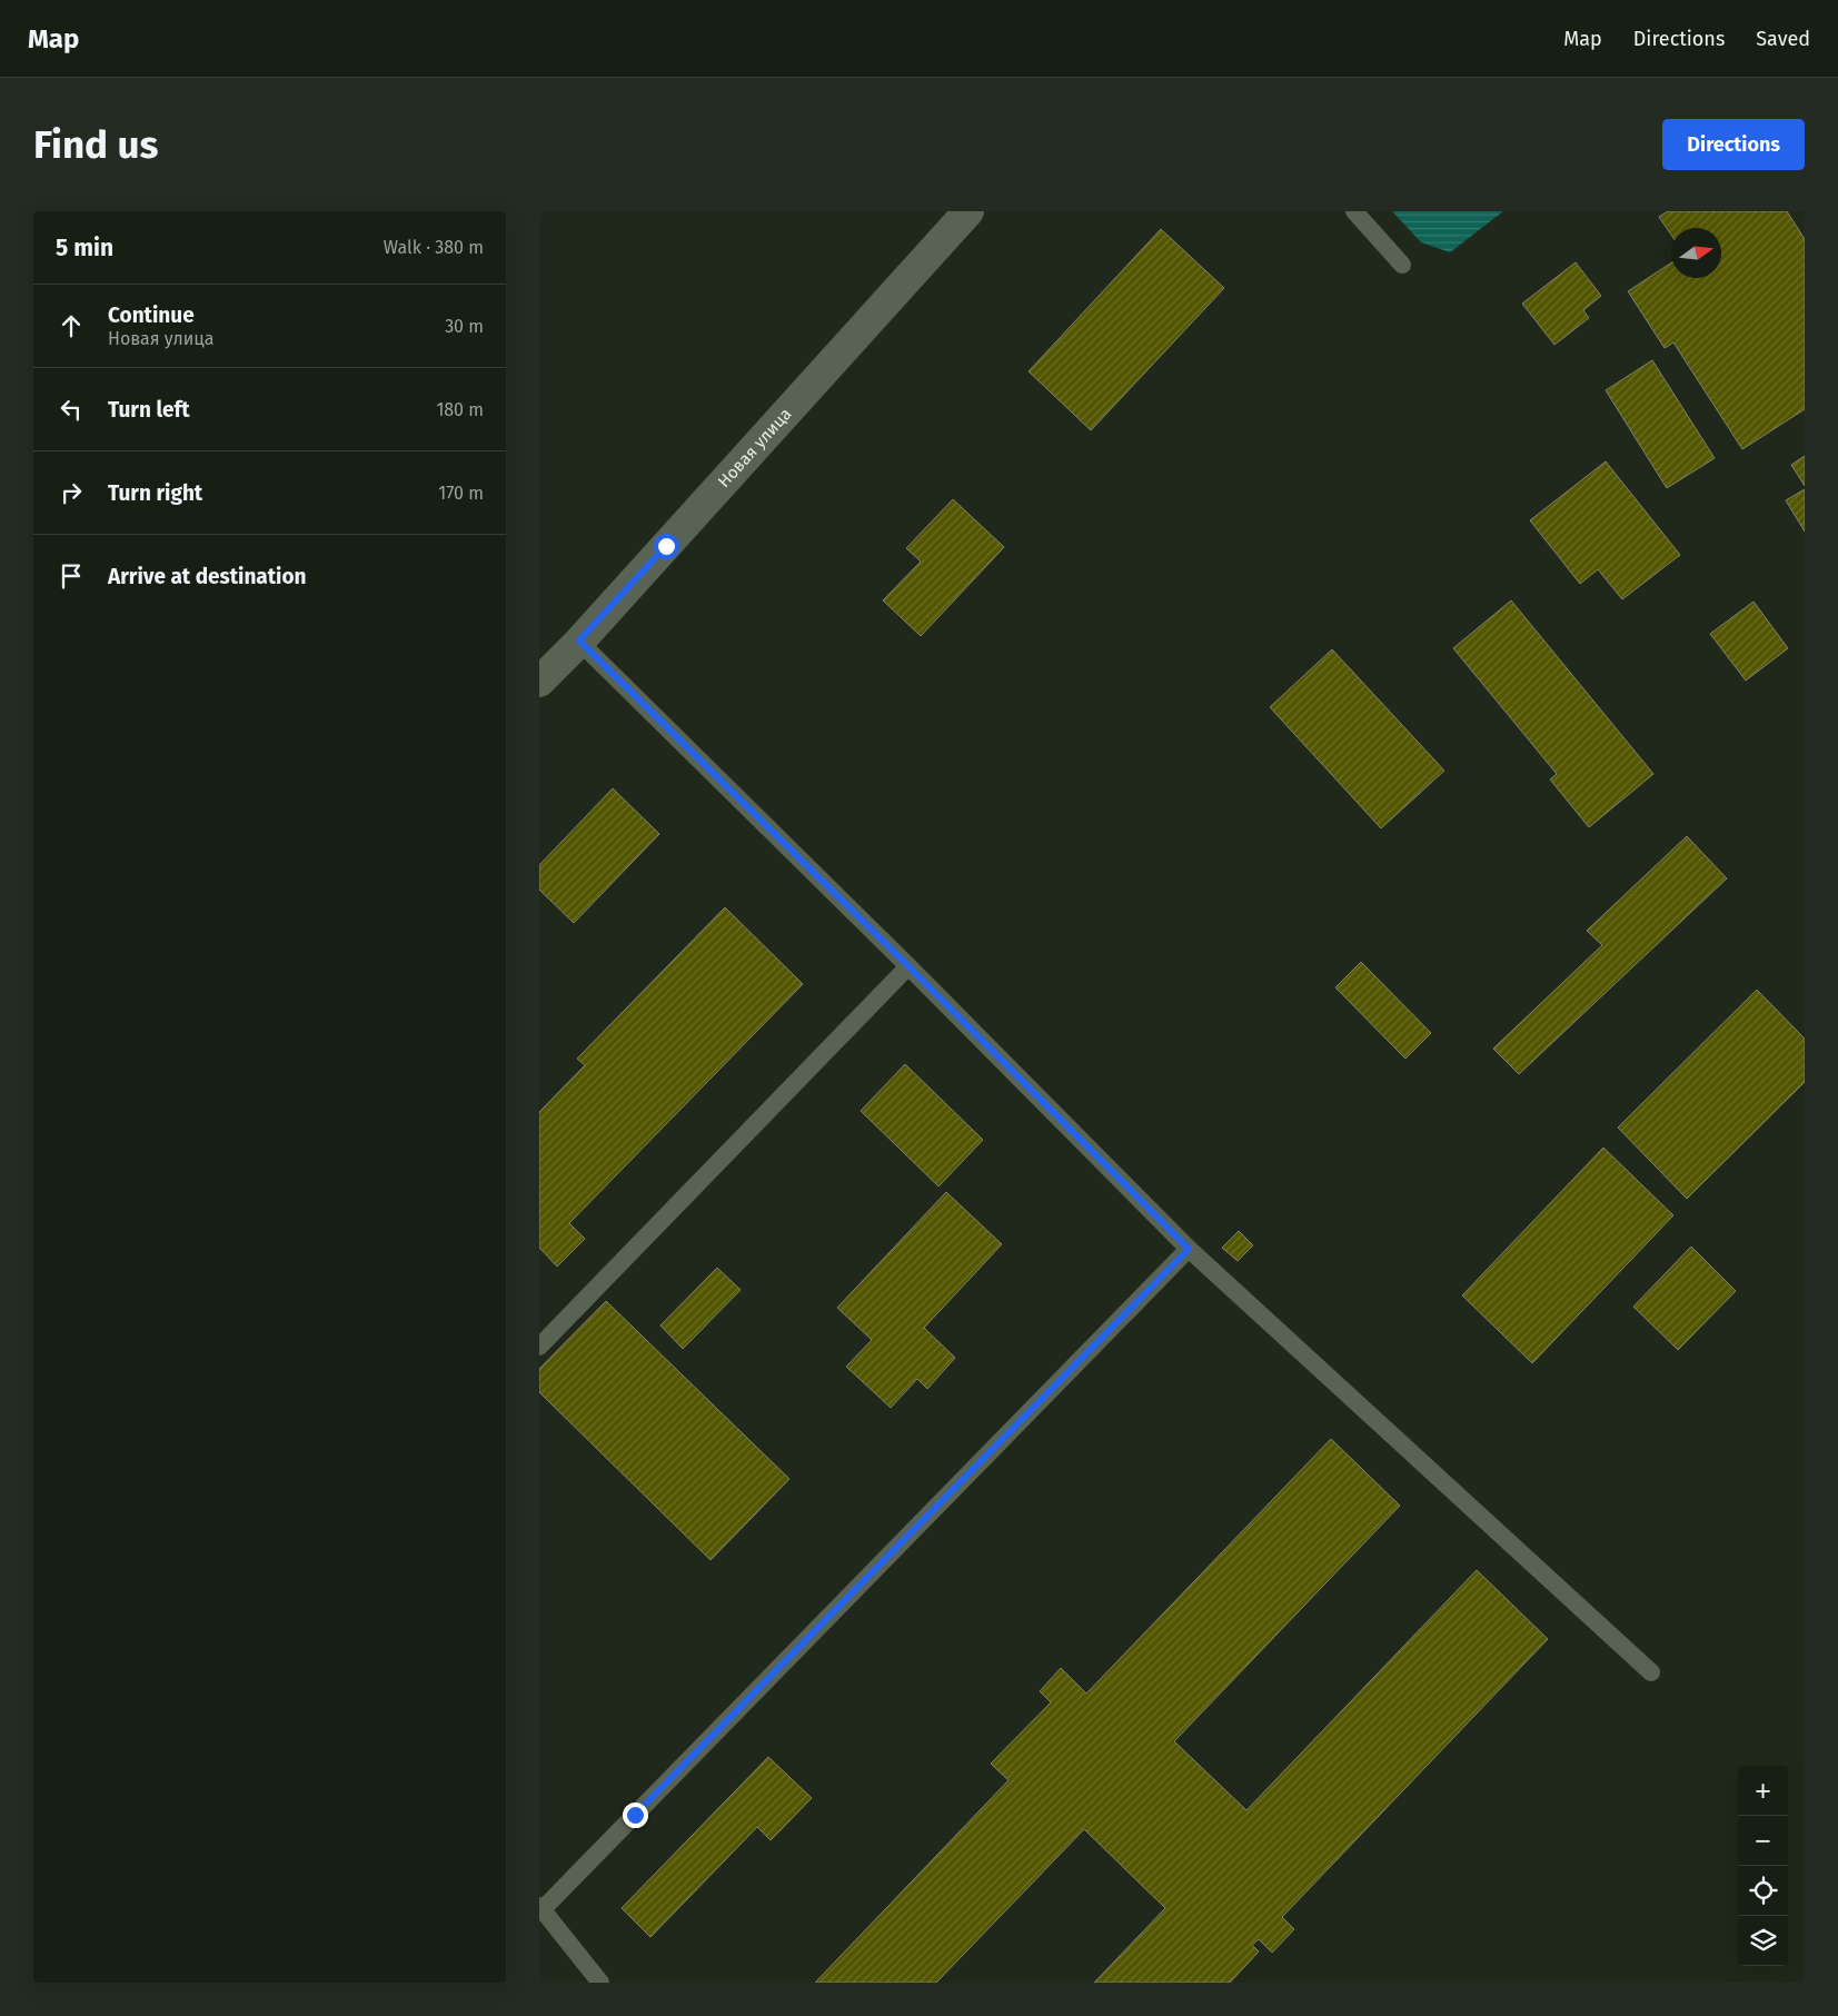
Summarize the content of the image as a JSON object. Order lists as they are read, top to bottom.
{
  "streets": {
    "street": ["Новая улица"]
  },
  "north": "right",
  "page": {
    "header": "Map",
    "nav": ["Map", "Directions", "Saved"],
    "buttons": "Directions",
    "title": "Find us",
    "heading": ["5 min", "Walk · 380 m"],
    "list": [
      ["Continue", "Новая улица", "30 m"],
      ["Turn left", "180 m"],
      ["Turn right", "170 m"],
      "Arrive at destination"
    ],
    "map_buttons": ["+", "−"]
  }
}
